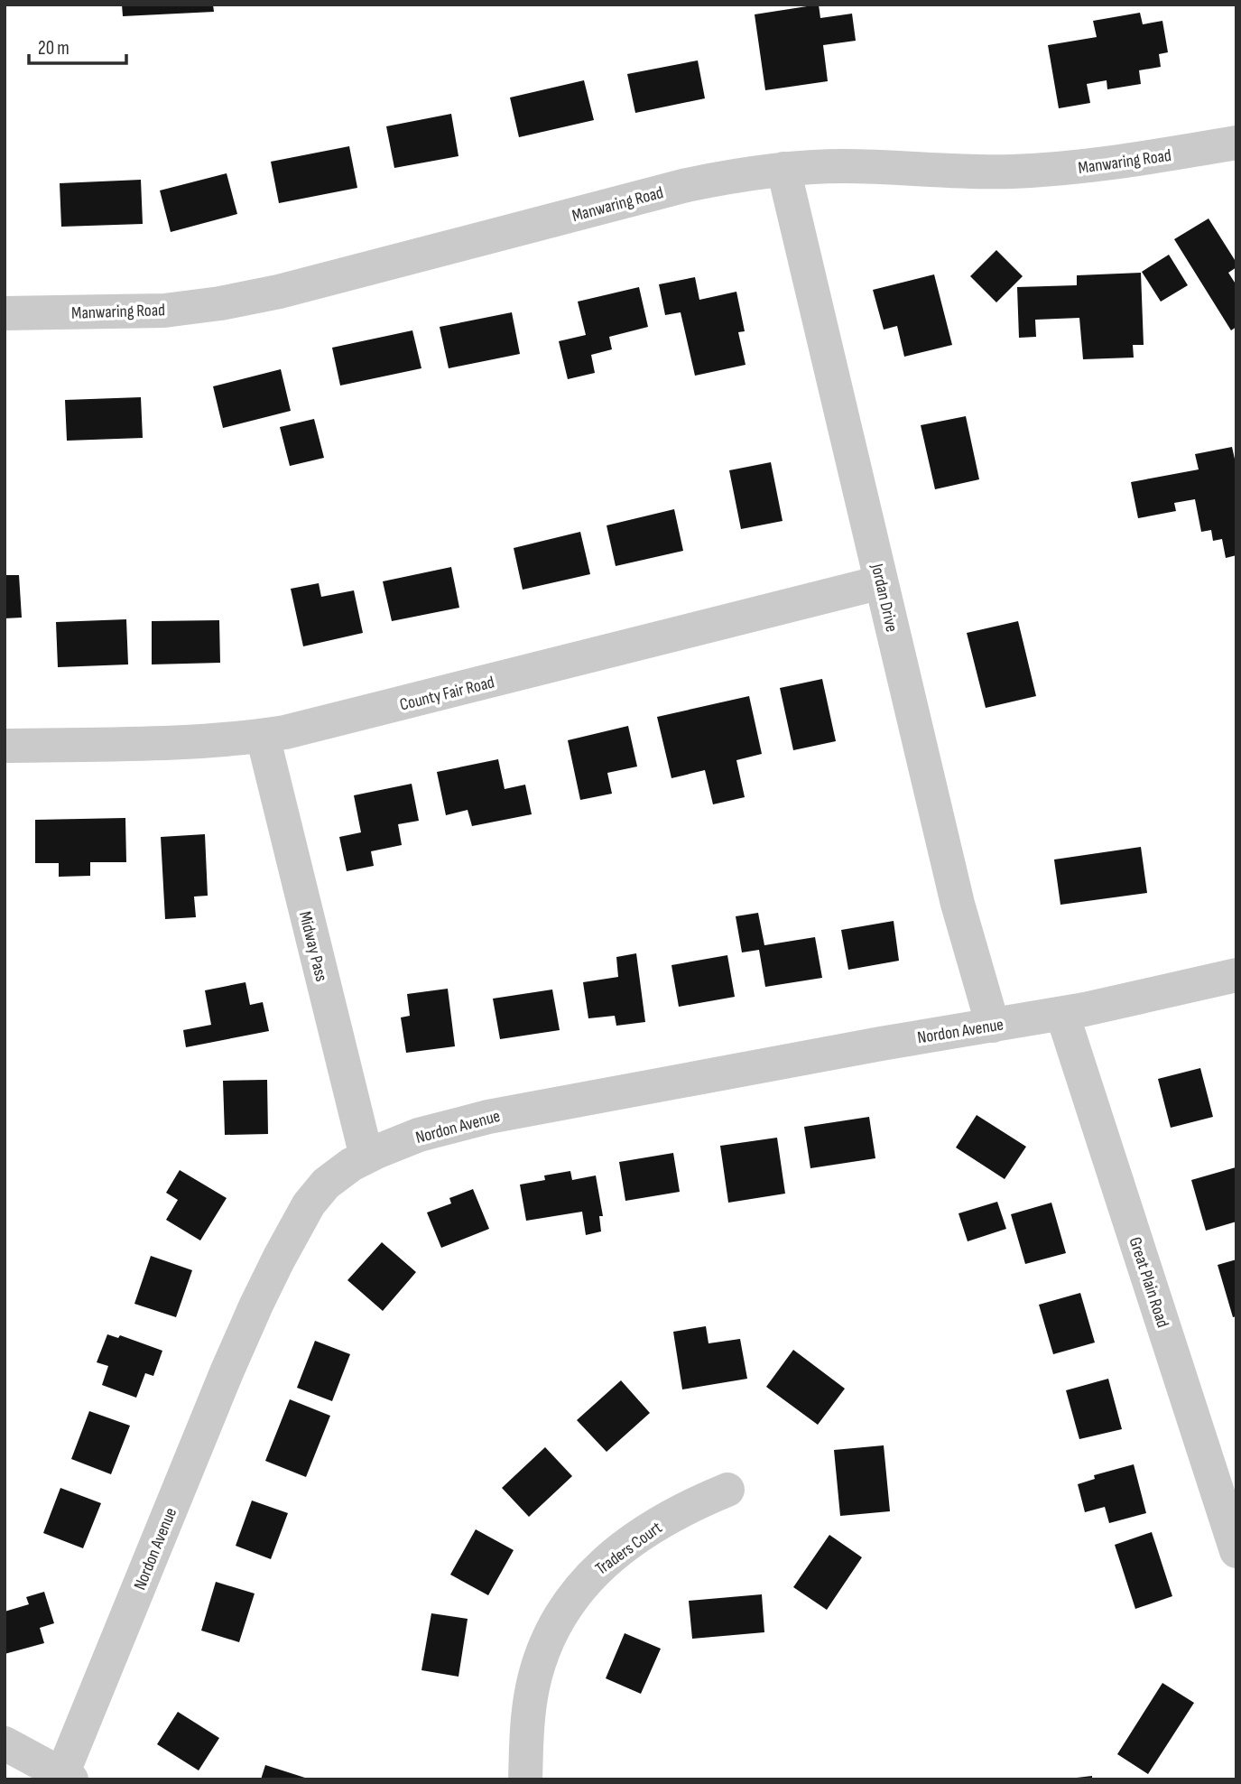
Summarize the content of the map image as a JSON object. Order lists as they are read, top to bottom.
{
  "streets": {
    "street": [
      "Manwaring Road",
      "Jordan Drive",
      "County Fair Road",
      "Midway Pass",
      "Nordon Avenue",
      "Great Plain Road",
      "Traders Court"
    ]
  },
  "crossings": [
    ["Manwaring Road", "Jordan Drive"],
    ["Jordan Drive", "County Fair Road"],
    ["Jordan Drive", "Nordon Avenue"],
    ["County Fair Road", "Midway Pass"],
    ["Midway Pass", "Nordon Avenue"],
    ["Nordon Avenue", "Great Plain Road"]
  ],
  "scale_bar": "20 m"
}
